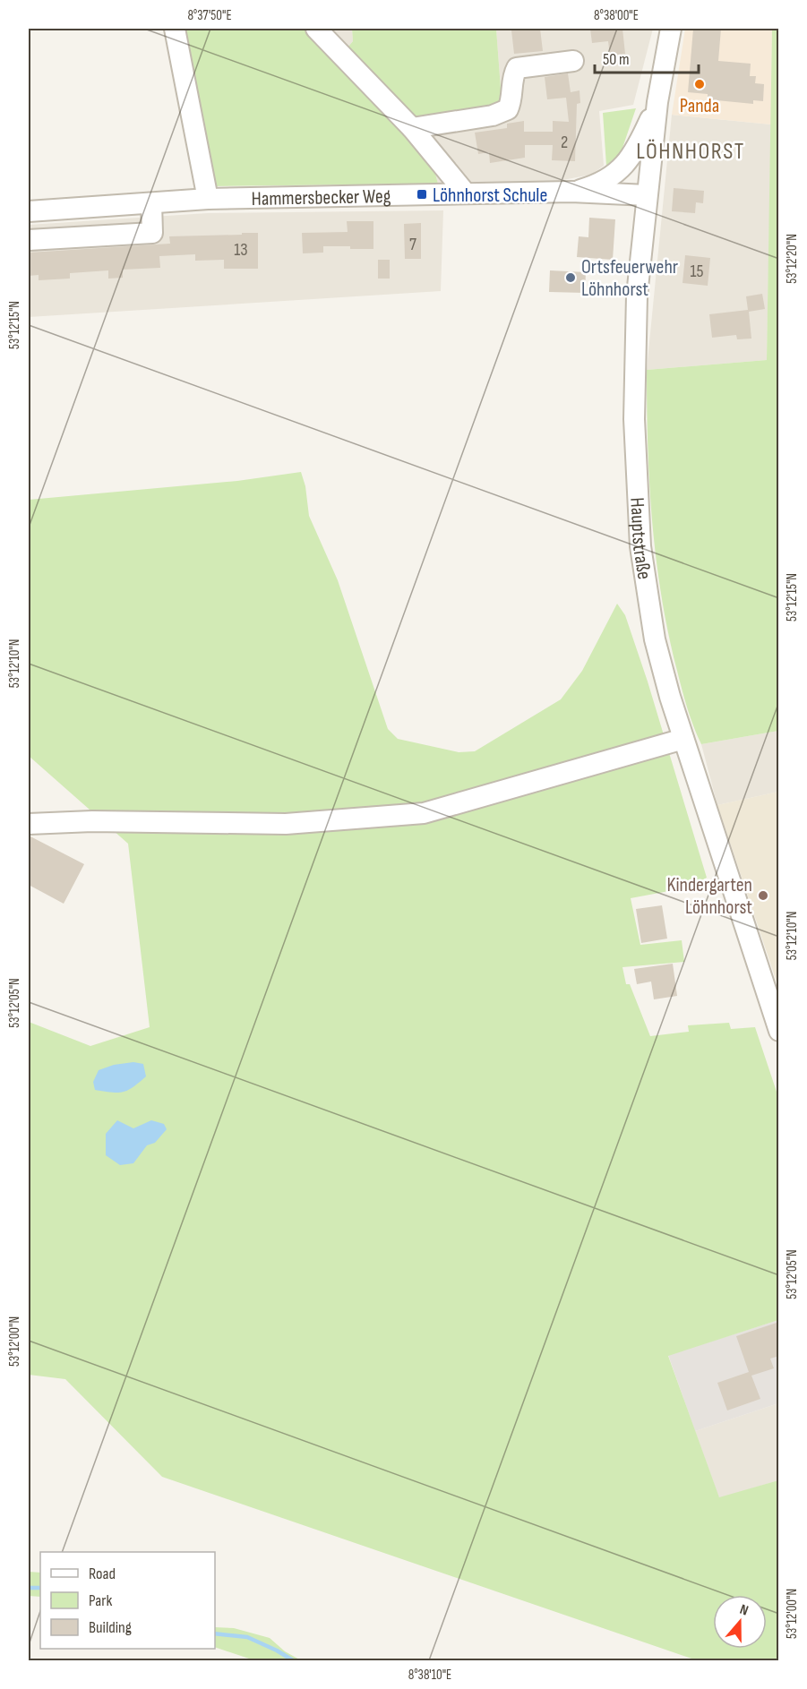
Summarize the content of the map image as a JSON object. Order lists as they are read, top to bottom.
{
  "streets": {
    "street": ["Hammersbecker Weg", "Hauptstraße"]
  },
  "crossings": [
    ["Hammersbecker Weg", "Hauptstraße"]
  ],
  "districts": ["LÖHNHORST"],
  "places": {
    "other": ["Panda", "Ortsfeuerwehr Löhnhorst", "Kindergarten Löhnhorst"],
    "transit": ["Löhnhorst Schule"]
  },
  "house_numbers": [
    "2",
    "7",
    "13",
    "15"
  ],
  "legend": ["Road", "Park", "Building"],
  "scale_bar": "50 m",
  "north": "top",
  "coordinates": [
    "8°37'50\"E",
    "8°38'00\"E",
    "53°12'20\"N",
    "53°12'15\"N",
    "53°12'10\"N",
    "53°12'05\"N",
    "53°12'00\"N",
    "8°38'10\"E"
  ]
}
